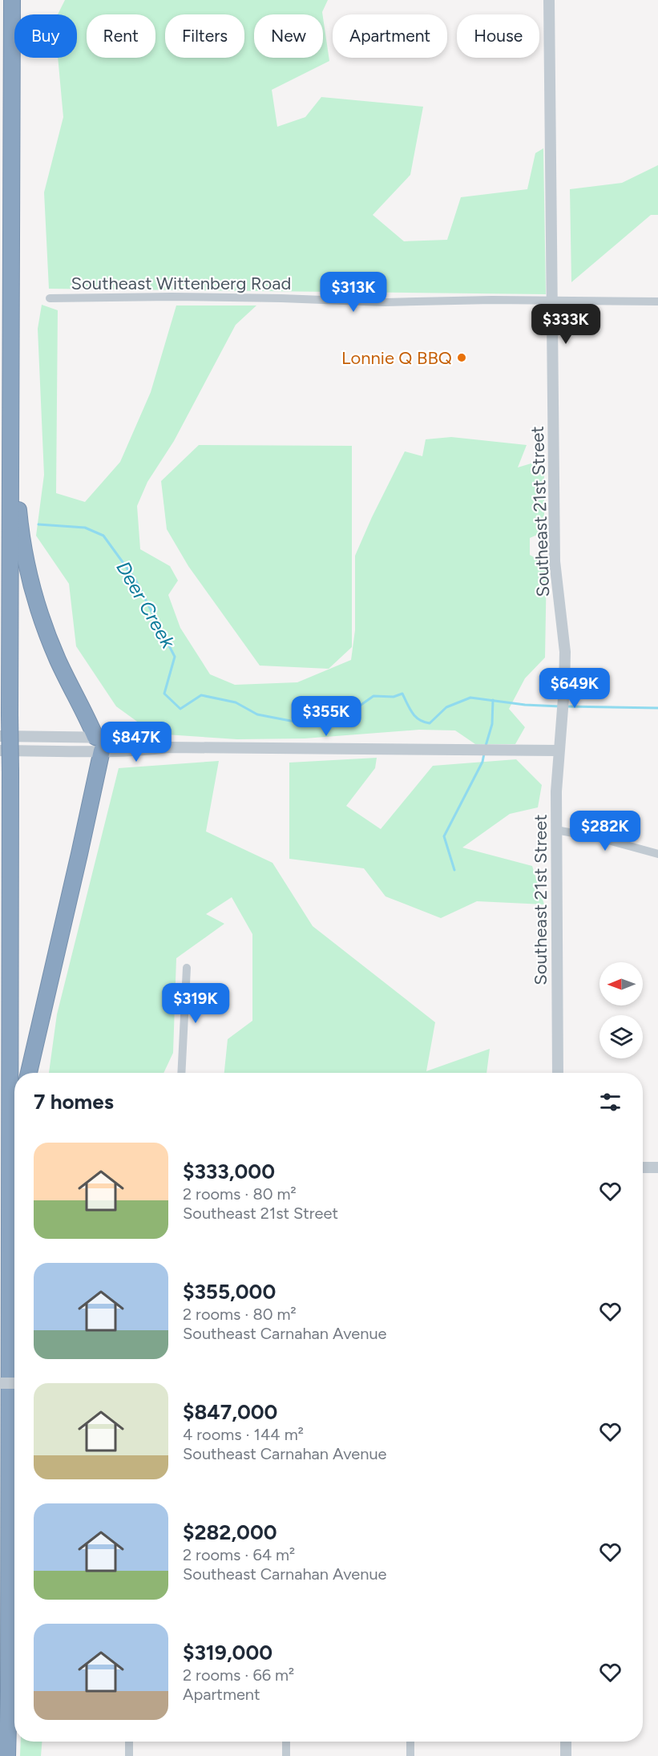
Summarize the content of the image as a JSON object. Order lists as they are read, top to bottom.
{
  "streets": {
    "street": ["Southeast Wittenberg Road", "Southeast 21st Street"]
  },
  "crossings": [
    ["Southeast Wittenberg Road", "Southeast 21st Street"]
  ],
  "water": ["Deer Creek"],
  "places": ["Lonnie Q BBQ"],
  "north": "left",
  "page": {
    "chip": [
      "Buy",
      "Rent",
      "Filters",
      "New",
      "Apartment",
      "House"
    ],
    "price": [
      "$313K",
      "$333K",
      "$649K",
      "$355K",
      "$847K",
      "$282K",
      "$319K"
    ],
    "heading": "7 homes",
    "list": [
      {
        "name": "$333,000",
        "note": "2 rooms · 80 m² · Southeast 21st Street"
      },
      {
        "name": "$355,000",
        "note": "2 rooms · 80 m² · Southeast Carnahan Avenue"
      },
      {
        "name": "$847,000",
        "note": "4 rooms · 144 m² · Southeast Carnahan Avenue"
      },
      {
        "name": "$282,000",
        "note": "2 rooms · 64 m² · Southeast Carnahan Avenue"
      },
      {
        "name": "$319,000",
        "note": "2 rooms · 66 m² · Apartment"
      }
    ]
  }
}
